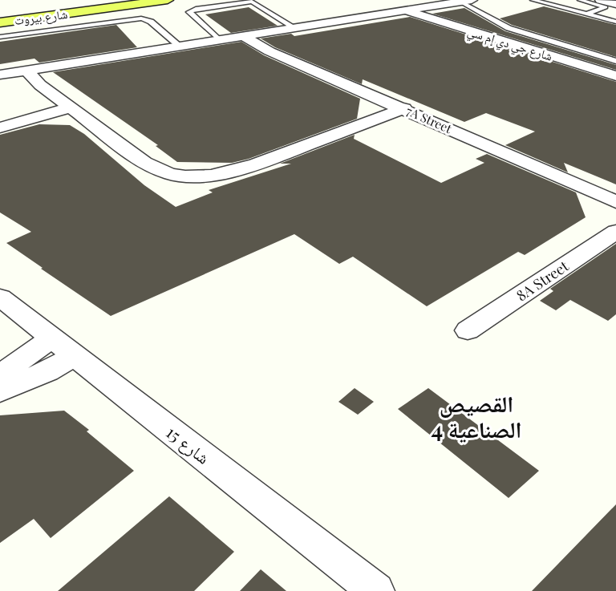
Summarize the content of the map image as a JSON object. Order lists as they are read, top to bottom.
{
  "streets": {
    "main road": ["شارع بيروت"],
    "street": [
      "شارع جي دي إم سي",
      "7A Street",
      "8A Street",
      "شارع 15"
    ]
  },
  "crossings": [
    ["شارع جي دي إم سي", "7A Street"]
  ],
  "districts": ["القصيص الصناعية 4"]
}
